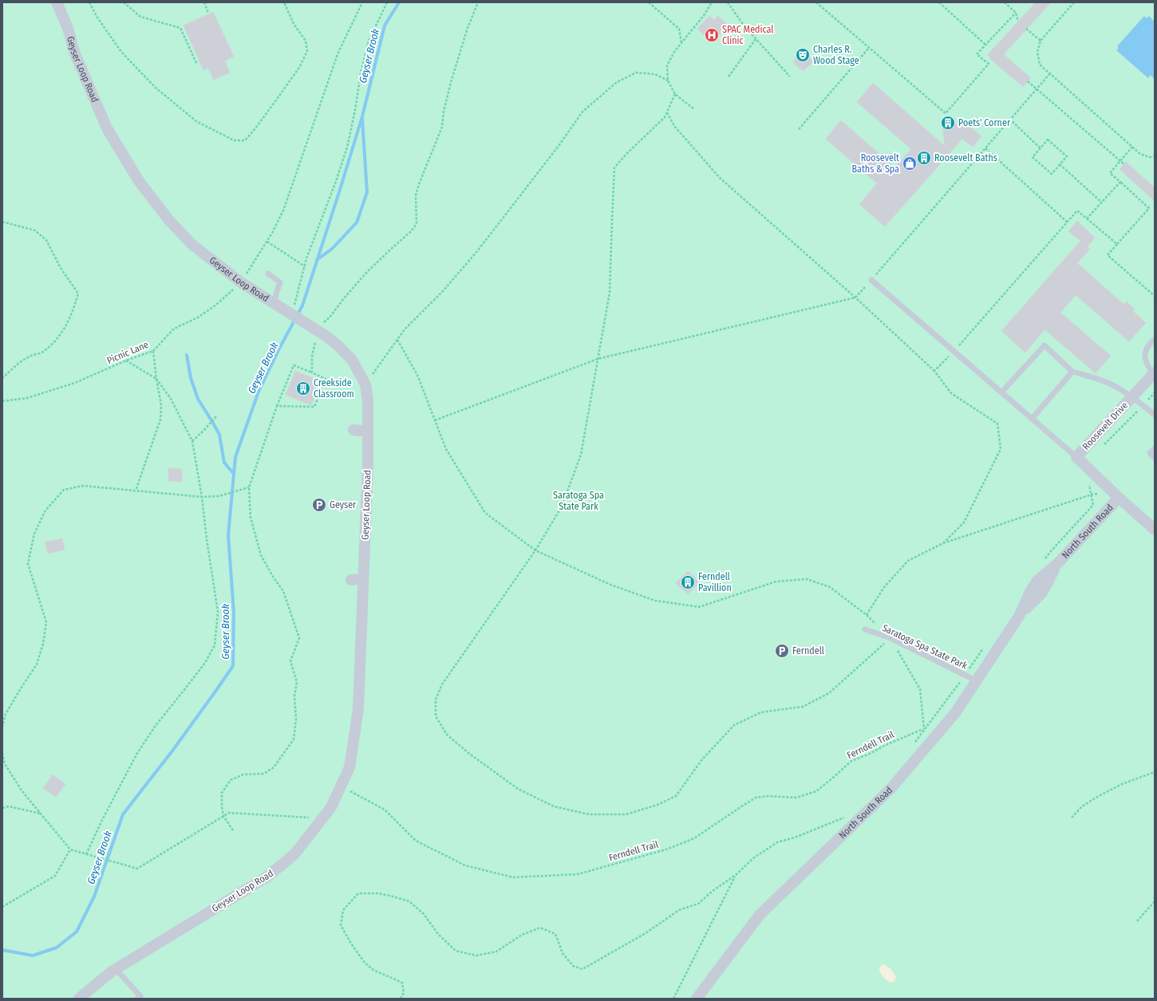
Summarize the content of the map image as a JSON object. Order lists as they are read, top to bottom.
{
  "streets": {
    "street": ["Geyser Loop Road", "Roosevelt Drive", "North South Road"],
    "lane": ["Saratoga Spa State Park"],
    "path": ["Picnic Lane", "Ferndell Trail"]
  },
  "crossings": [
    ["Geyser Loop Road", "Picnic Lane"],
    ["Geyser Loop Road", "Ferndell Trail"],
    ["Roosevelt Drive", "North South Road"],
    ["North South Road", "Saratoga Spa State Park"]
  ],
  "water": ["Geyser Brook"],
  "parks": ["Saratoga Spa State Park"],
  "places": {
    "hospital": ["SPAC Medical Clinic"],
    "theatre": ["Charles R. Wood Stage"],
    "building": [
      "Poets' Corner",
      "Roosevelt Baths",
      "Creekside Classroom",
      "Ferndell Pavillion"
    ],
    "shop": ["Roosevelt Baths & Spa"],
    "parking": ["Geyser", "Ferndell"]
  }
}
